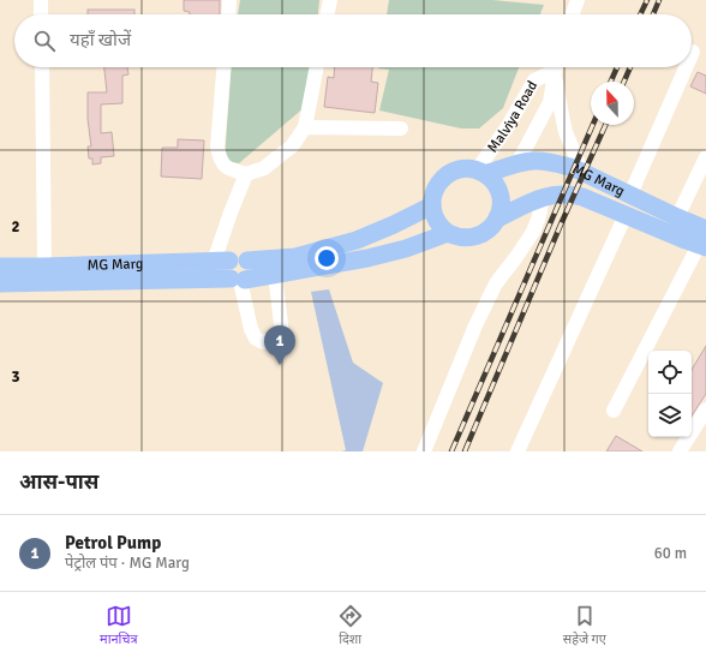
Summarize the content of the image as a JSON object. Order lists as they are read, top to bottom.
{
  "streets": {
    "main road": ["MG Marg"],
    "street": ["Malviya Road"]
  },
  "crossings": [
    ["Malviya Road", "MG Marg"]
  ],
  "north": "top",
  "page": {
    "search": "यहाँ खोजें",
    "pins": "1",
    "heading": "आस-पास",
    "list": [
      {
        "mark": "1",
        "name": "Petrol Pump",
        "note": "पेट्रोल पंप · MG Marg",
        "value": "60 m"
      }
    ],
    "nav": ["मानचित्र", "दिशा", "सहेजे गए"]
  },
  "grid": {
    "rows": ["2", "3"]
  }
}
